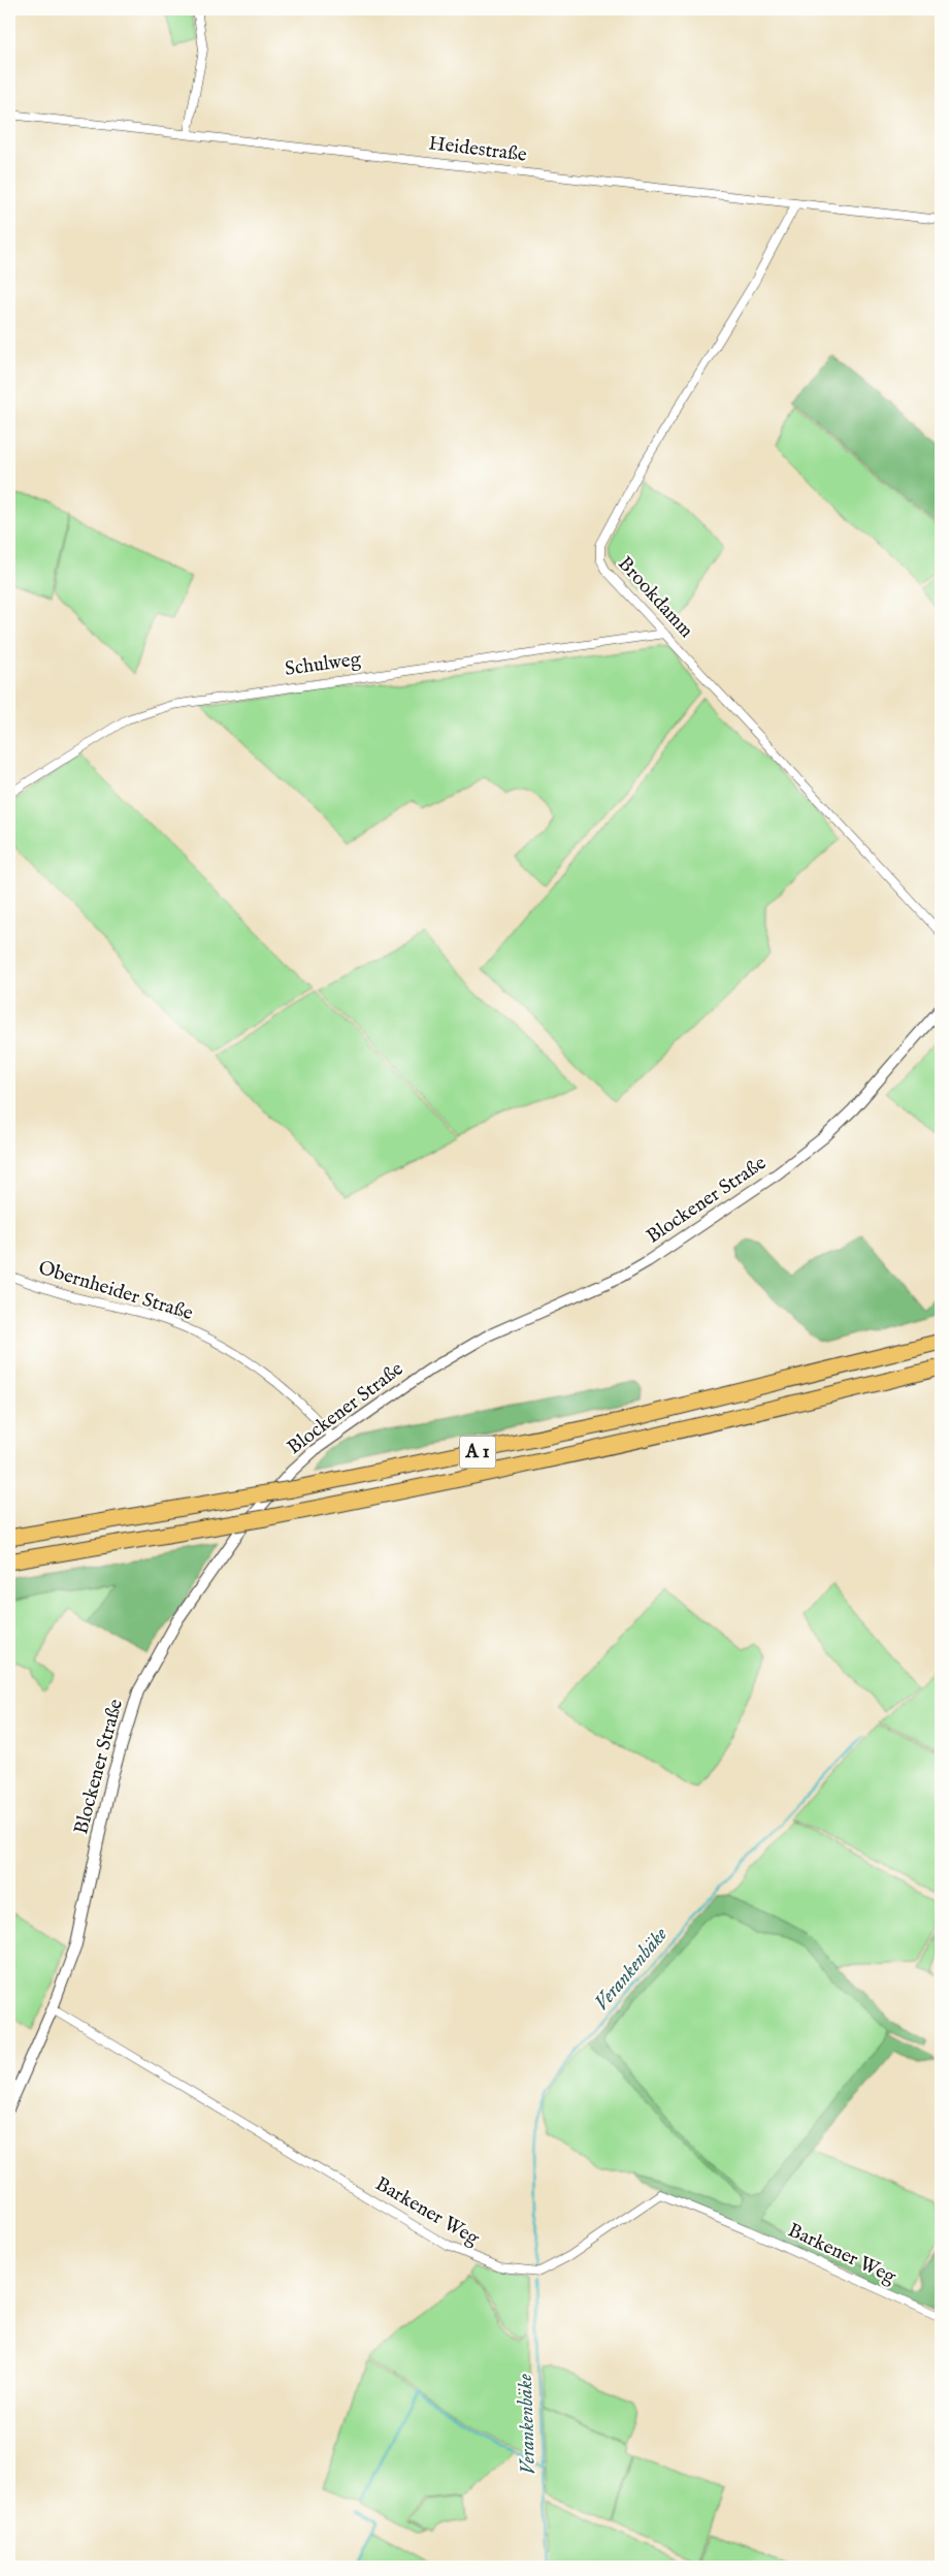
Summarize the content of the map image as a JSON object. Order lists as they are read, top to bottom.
{
  "streets": {
    "highway": ["A 1"],
    "street": [
      "Heidestraße",
      "Brookdamm",
      "Schulweg",
      "Blockener Straße",
      "Obernheider Straße",
      "Barkener Weg"
    ]
  },
  "crossings": [
    ["Heidestraße", "Brookdamm"],
    ["Brookdamm", "Schulweg"],
    ["Blockener Straße", "Obernheider Straße"],
    ["Blockener Straße", "Barkener Weg"]
  ],
  "water": ["Verankenbäke"]
}
